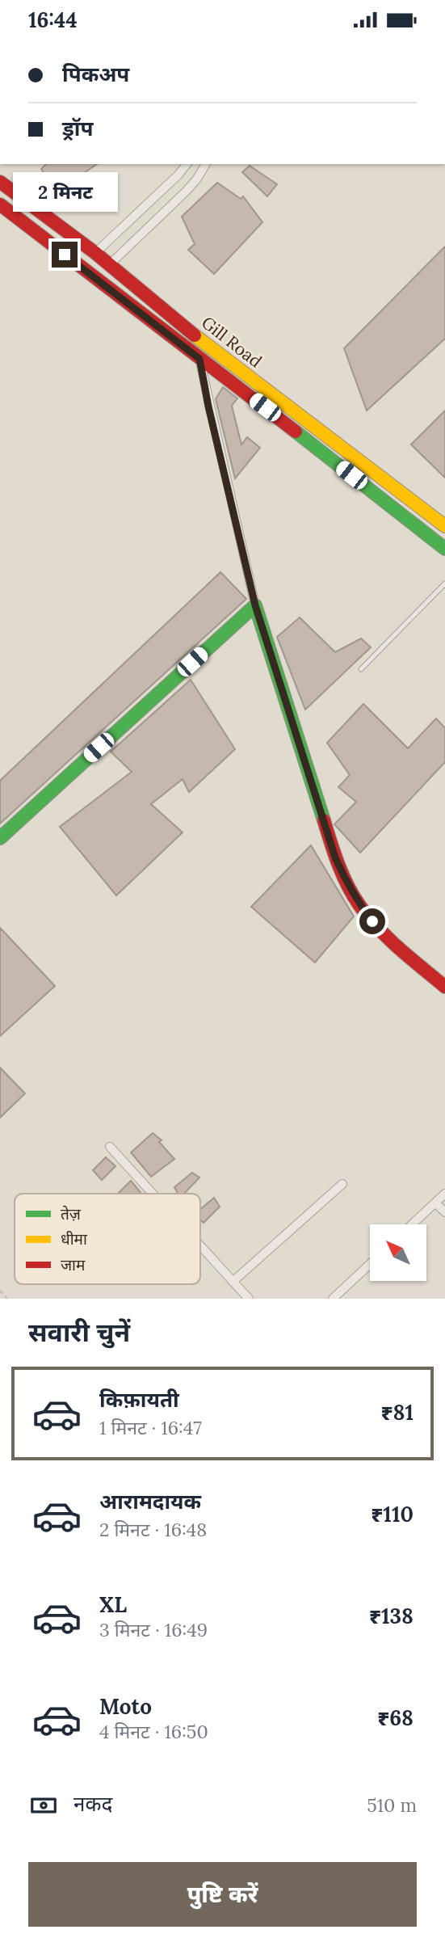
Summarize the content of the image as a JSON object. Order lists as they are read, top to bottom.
{
  "streets": {
    "main road": ["Gill Road"]
  },
  "legend": ["तेज़", "धीमा", "जाम"],
  "north": "top left",
  "page": {
    "status": "16:44",
    "banner": ["पिकअप", "ड्रॉप"],
    "bubble": "2 मिनट",
    "heading": "सवारी चुनें",
    "list": [
      {
        "name": "किफ़ायती",
        "note": "1 मिनट · 16:47",
        "value": "₹81"
      },
      {
        "name": "आरामदायक",
        "note": "2 मिनट · 16:48",
        "value": "₹110"
      },
      {
        "name": "XL",
        "note": "3 मिनट · 16:49",
        "value": "₹138"
      },
      {
        "name": "Moto",
        "note": "4 मिनट · 16:50",
        "value": "₹68"
      }
    ],
    "pay": ["नकद", "510 m"],
    "buttons": "पुष्टि करें"
  }
}
